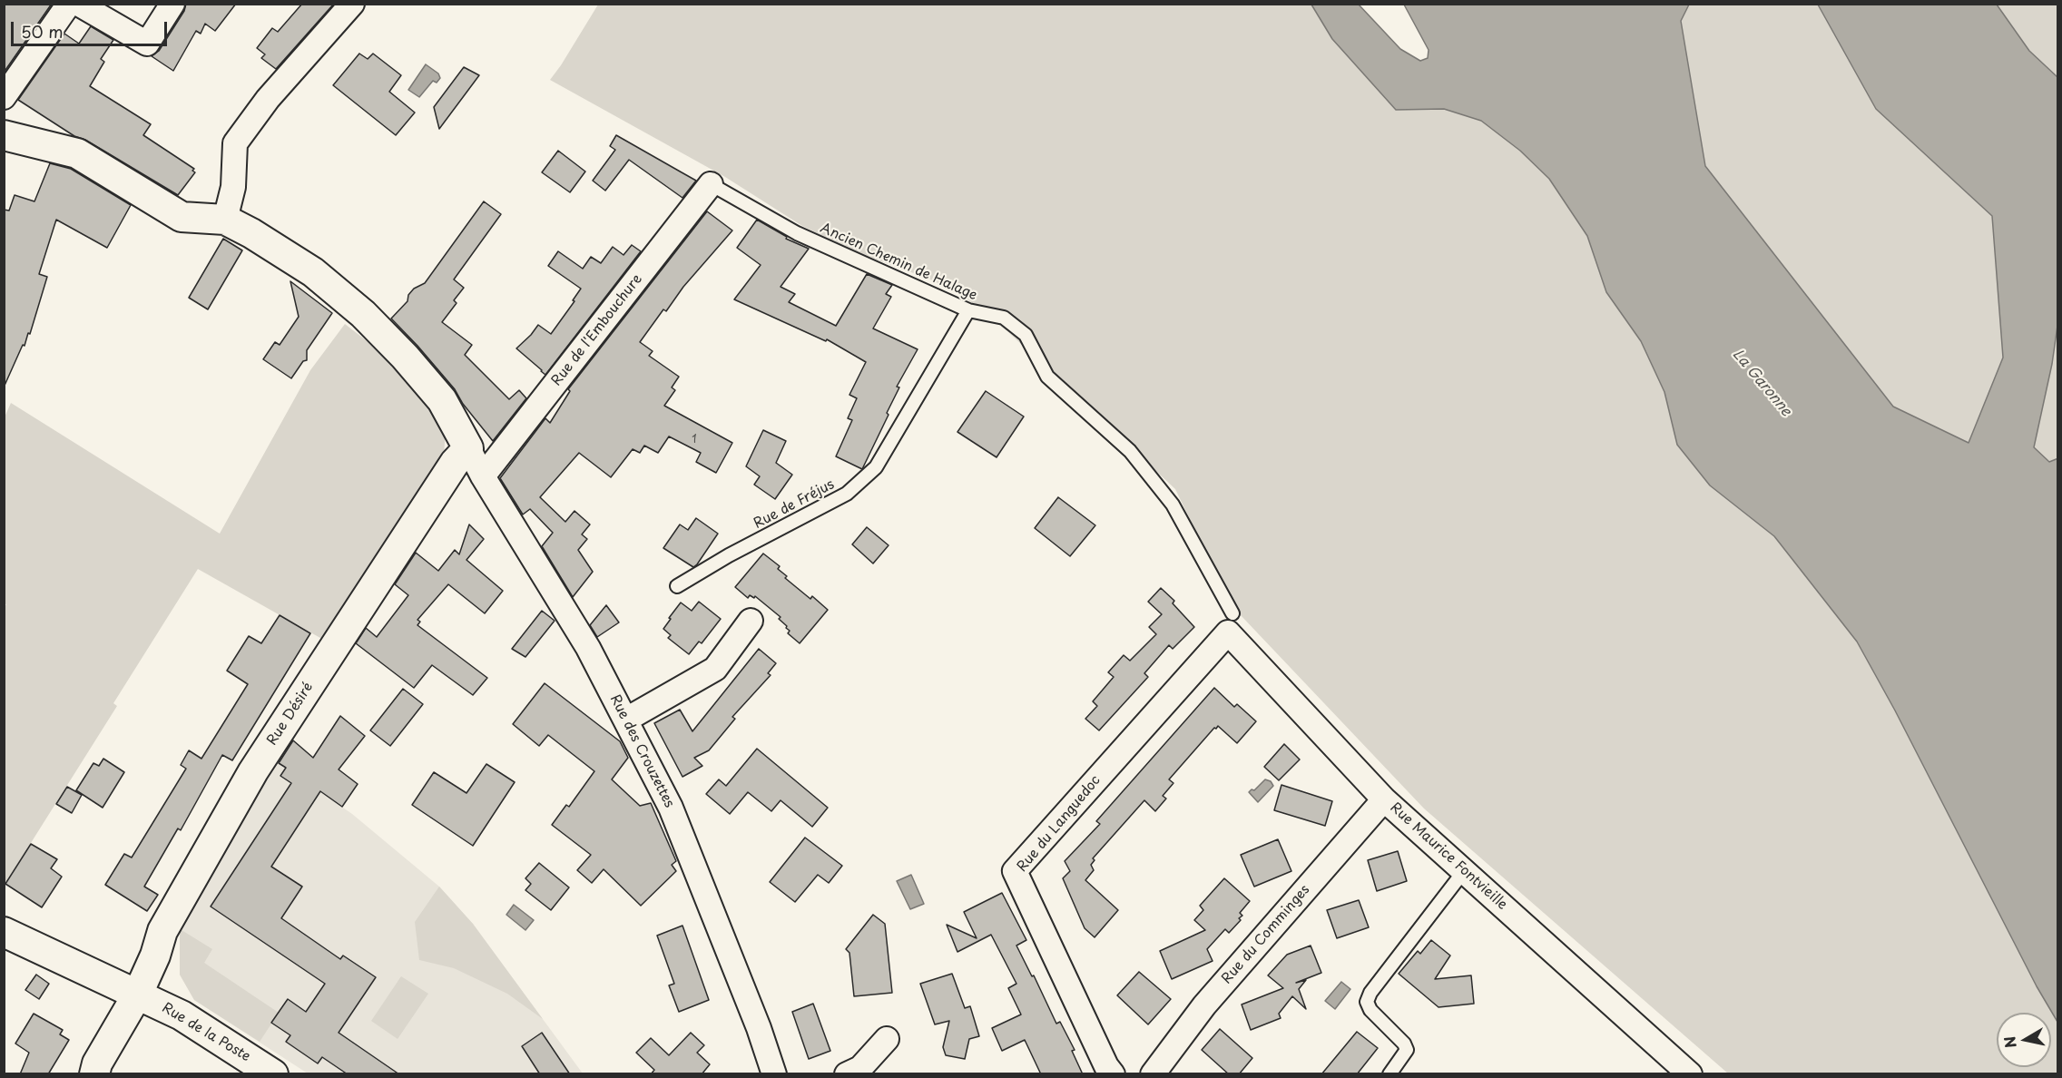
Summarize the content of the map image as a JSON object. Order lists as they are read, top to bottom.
{
  "streets": {
    "street": [
      "Rue de l'Embouchure",
      "Rue Désiré",
      "Rue des Crouzettes",
      "Rue du Languedoc",
      "Rue Maurice Fontvieille",
      "Rue du Comminges",
      "Rue de la Poste"
    ],
    "lane": ["Ancien Chemin de Halage", "Rue de Fréjus"]
  },
  "crossings": [
    ["Ancien Chemin de Halage", "Rue de l'Embouchure"],
    ["Ancien Chemin de Halage", "Rue de Fréjus"],
    ["Ancien Chemin de Halage", "Rue du Languedoc"],
    ["Ancien Chemin de Halage", "Rue Maurice Fontvieille"],
    ["Rue de l'Embouchure", "Rue des Crouzettes"],
    ["Rue Désiré", "Rue des Crouzettes"],
    ["Rue Désiré", "Rue de la Poste"],
    ["Rue du Languedoc", "Rue Maurice Fontvieille"],
    ["Rue Maurice Fontvieille", "Rue du Comminges"]
  ],
  "water": ["La Garonne"],
  "house_numbers": ["1"],
  "scale_bar": "50 m",
  "north": "left"
}
